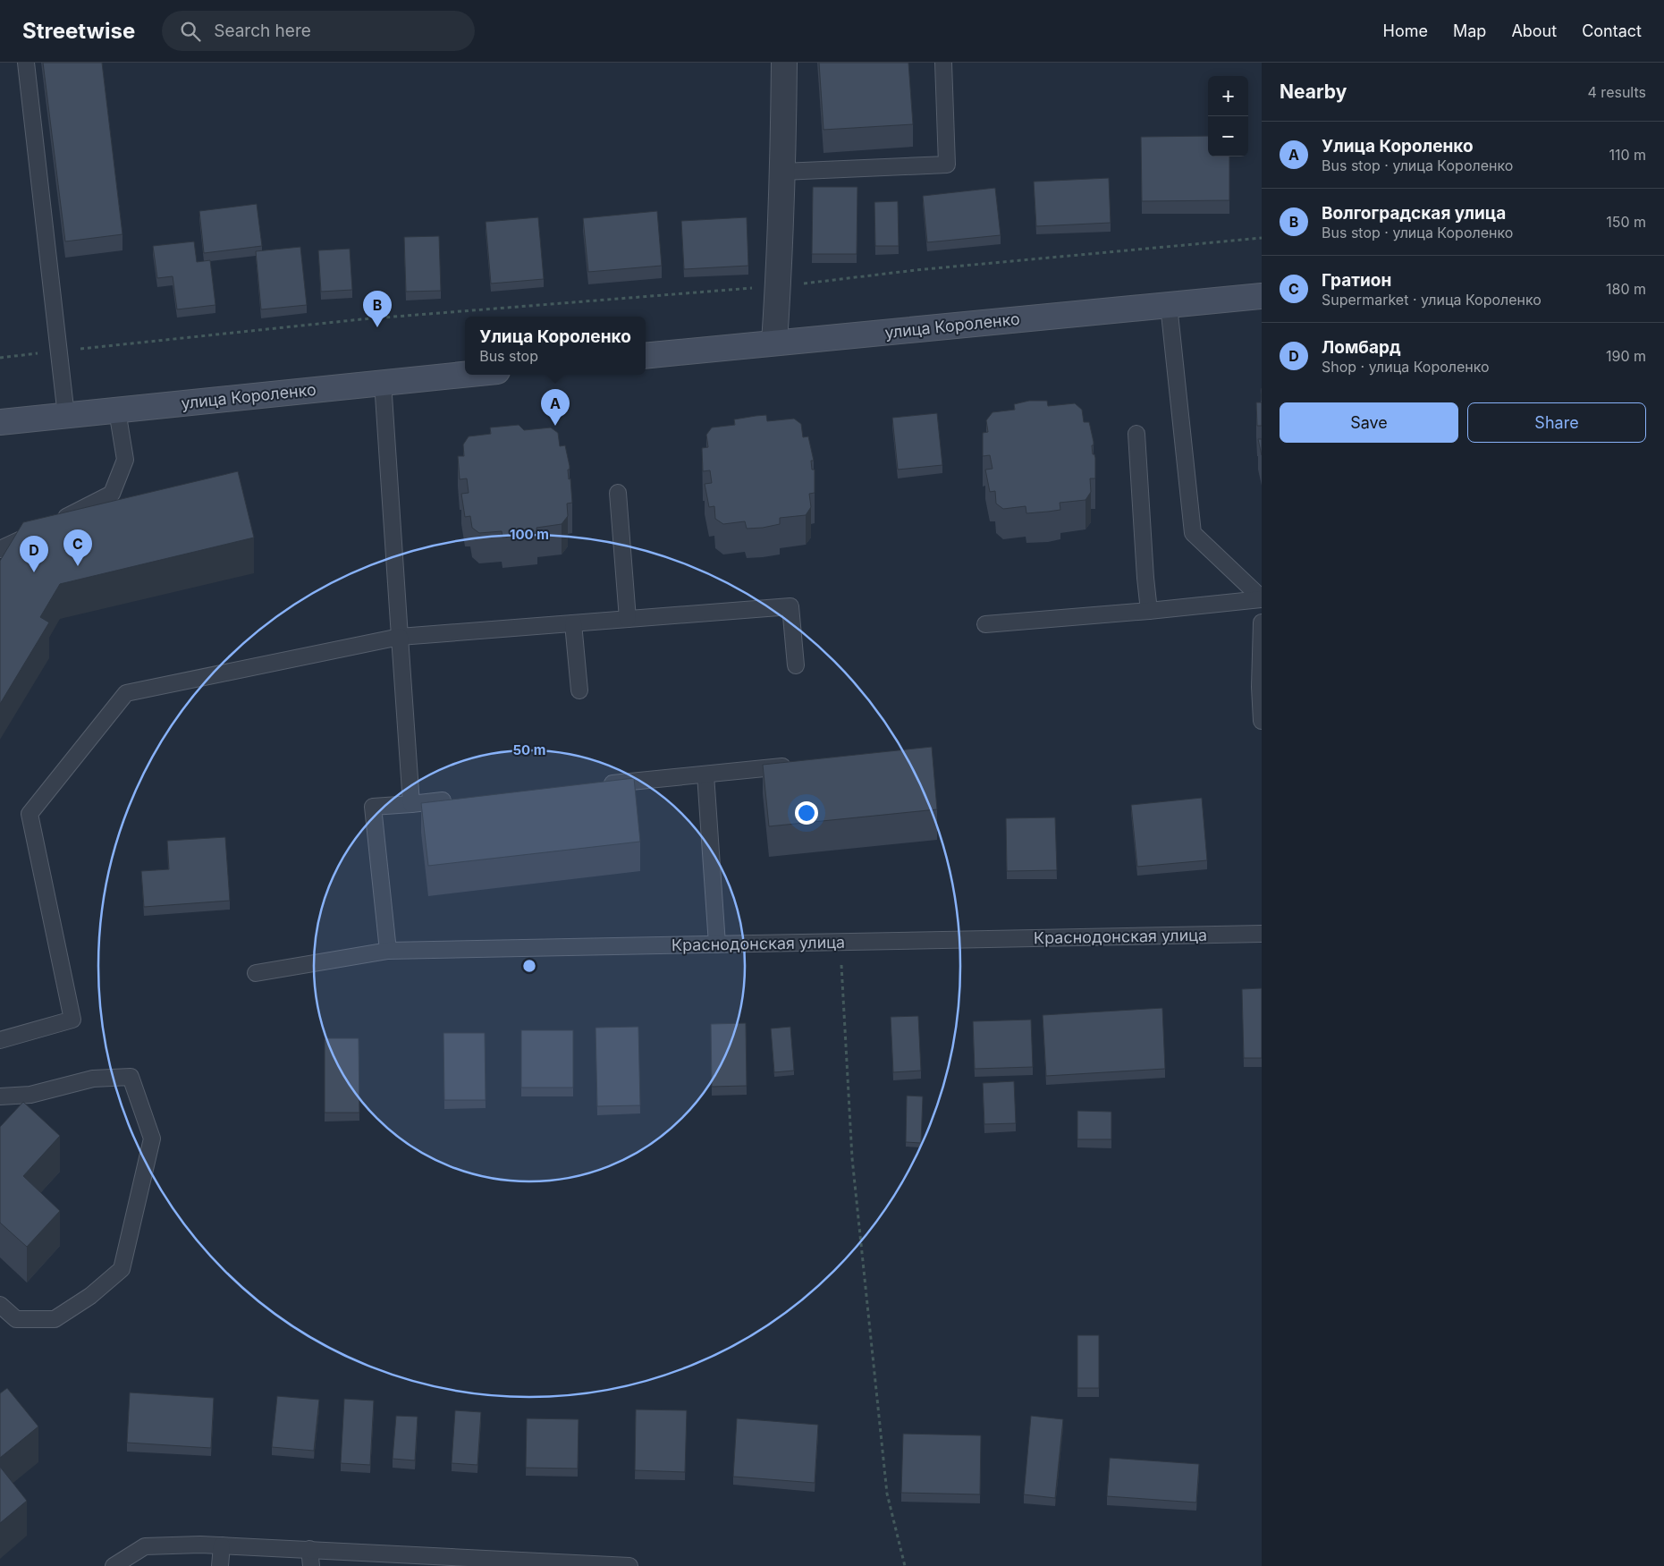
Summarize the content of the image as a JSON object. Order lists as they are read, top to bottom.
{
  "streets": {
    "street": ["улица Короленко"],
    "lane": ["Краснодонская улица"]
  },
  "page": {
    "header": "Streetwise",
    "search": "Search here",
    "nav": [
      "Home",
      "Map",
      "About",
      "Contact"
    ],
    "heading": ["Nearby", "4 results"],
    "map_buttons": ["+", "−"],
    "list": [
      {
        "mark": "A",
        "name": "Улица Короленко",
        "note": "Bus stop · улица Короленко",
        "value": "110 m"
      },
      {
        "mark": "B",
        "name": "Волгоградская улица",
        "note": "Bus stop · улица Короленко",
        "value": "150 m"
      },
      {
        "mark": "C",
        "name": "Гратион",
        "note": "Supermarket · улица Короленко",
        "value": "180 m"
      },
      {
        "mark": "D",
        "name": "Ломбард",
        "note": "Shop · улица Короленко",
        "value": "190 m"
      }
    ],
    "pins": [
      "B",
      "A",
      "C",
      "D"
    ],
    "popup": ["Улица Короленко", "Bus stop"],
    "buttons": ["Save", "Share"]
  },
  "rings": ["100 m", "50 m"]
}
